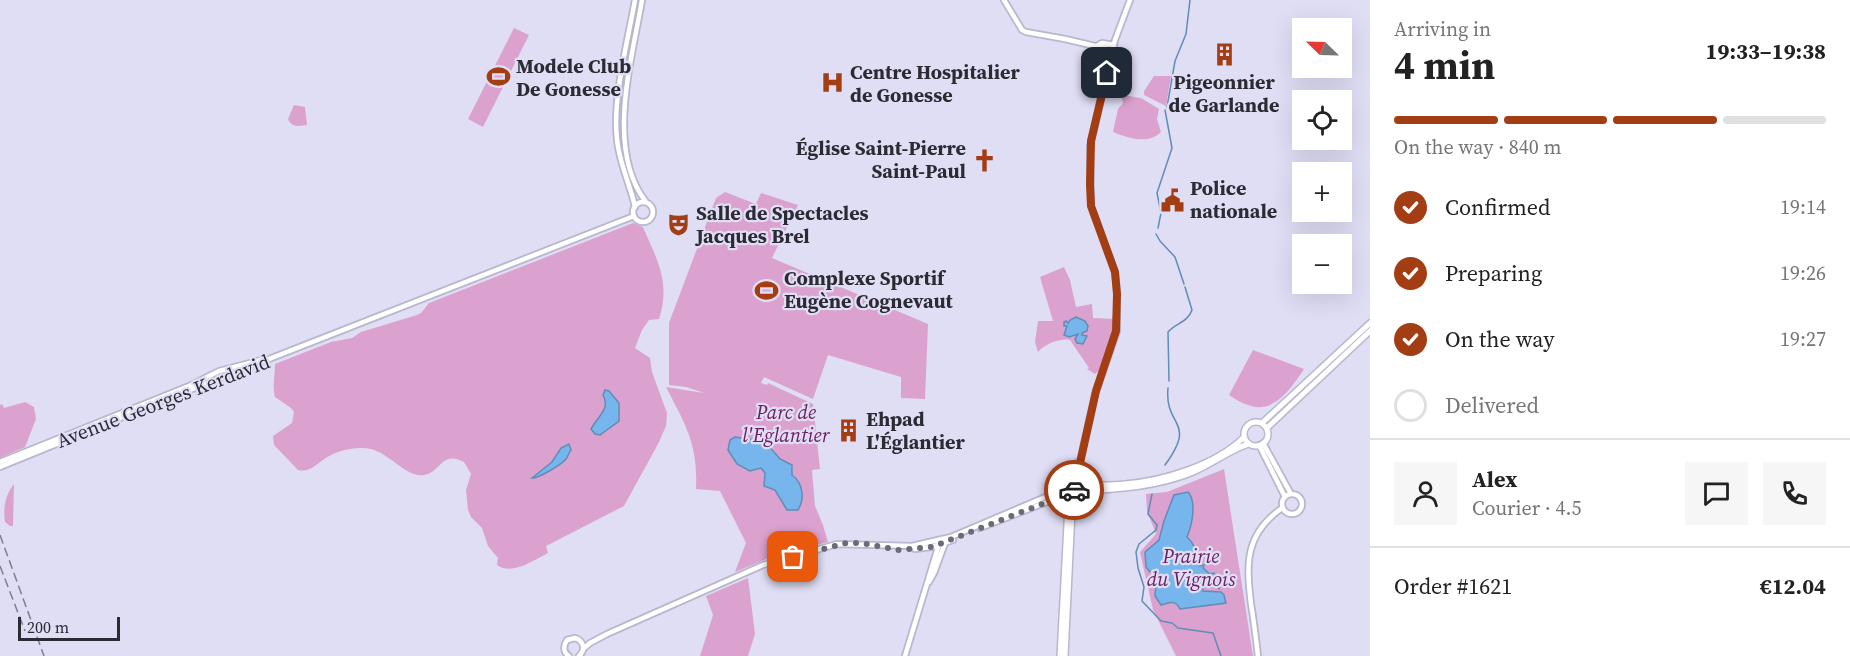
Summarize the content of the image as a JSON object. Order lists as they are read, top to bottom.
{
  "streets": {
    "main road": ["Avenue Georges Kerdavid"]
  },
  "parks": ["Parc de l'Eglantier", "Prairie du Vignois"],
  "places": {
    "building": ["Pigeonnier de Garlande", "Ehpad L'Églantier"],
    "sports": ["Modele Club De Gonesse", "Complexe Sportif Eugène Cognevaut"],
    "hospital": ["Centre Hospitalier de Gonesse"],
    "church": ["Église Saint-Pierre Saint-Paul"],
    "public building": ["Police nationale"],
    "theatre": ["Salle de Spectacles Jacques Brel"]
  },
  "scale_bar": "200 m",
  "north": "top left",
  "page": {
    "heading": ["4 min", "Arriving in", "19:33–19:38"],
    "panel": [
      "Alex",
      "Courier · 4.5",
      "Order #1621",
      "€12.04"
    ],
    "map_buttons": ["+", "−"],
    "bar": "On the way · 840 m",
    "list": [
      ["Confirmed", "19:14"],
      ["Preparing", "19:26"],
      ["On the way", "19:27"],
      "Delivered"
    ],
    "scale": "200 m"
  }
}
